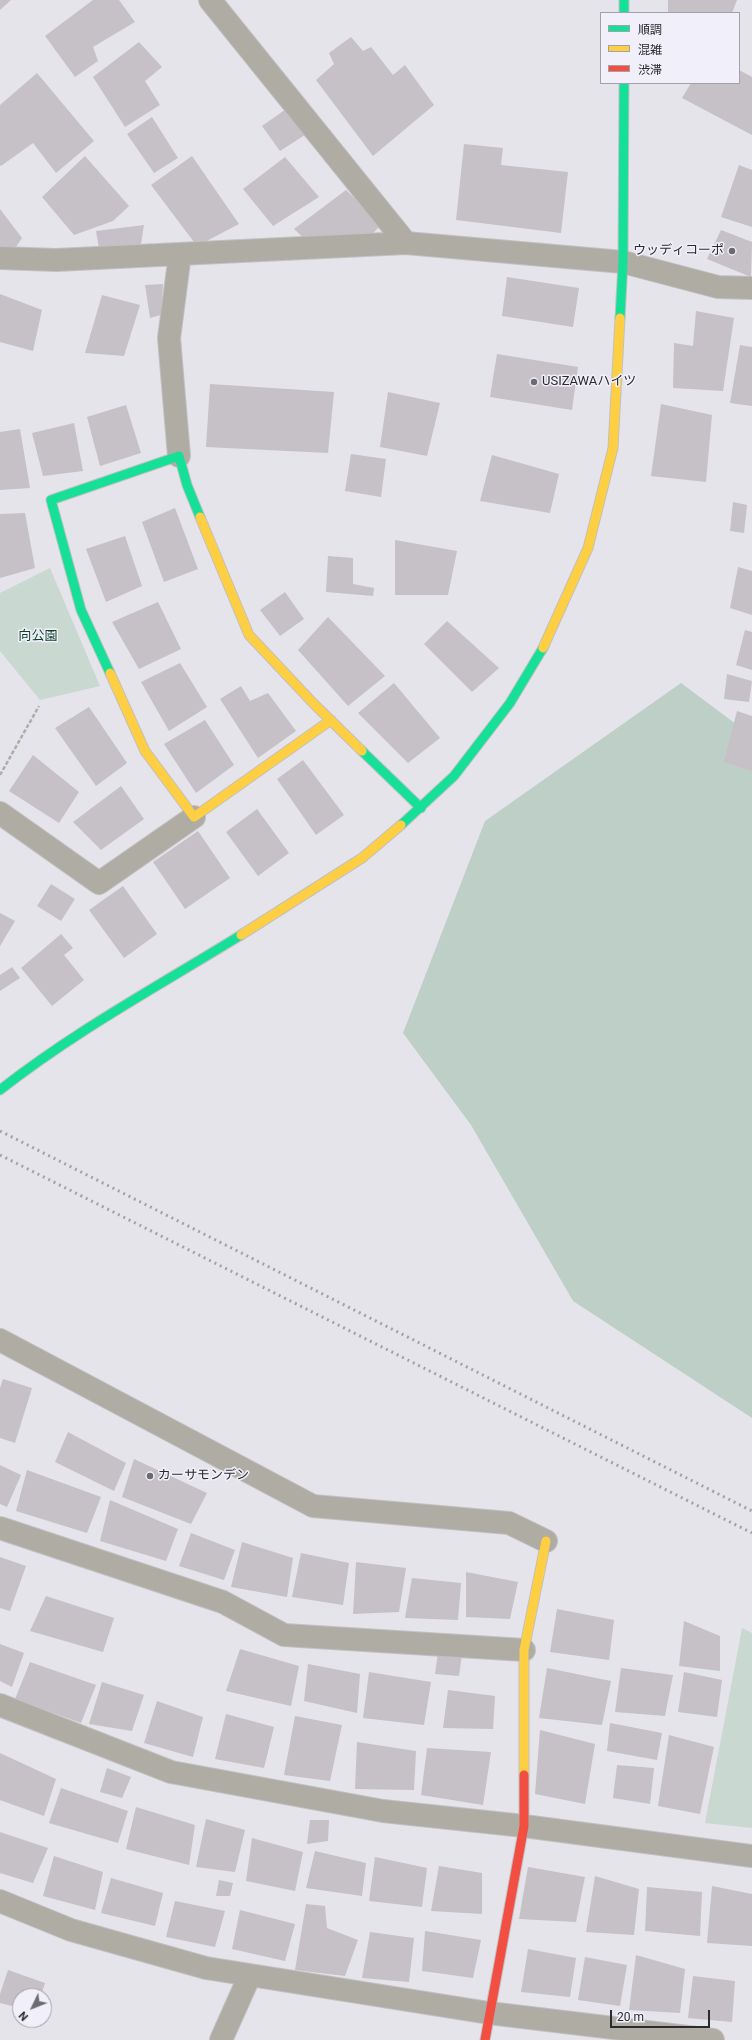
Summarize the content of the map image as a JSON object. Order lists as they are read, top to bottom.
{
  "parks": ["向公園"],
  "places": ["ウッディコーポ", "USIZAWAハイツ", "カーサモンデン"],
  "legend": ["順調", "混雑", "渋滞"],
  "scale_bar": "20 m",
  "north": "bottom left"
}
